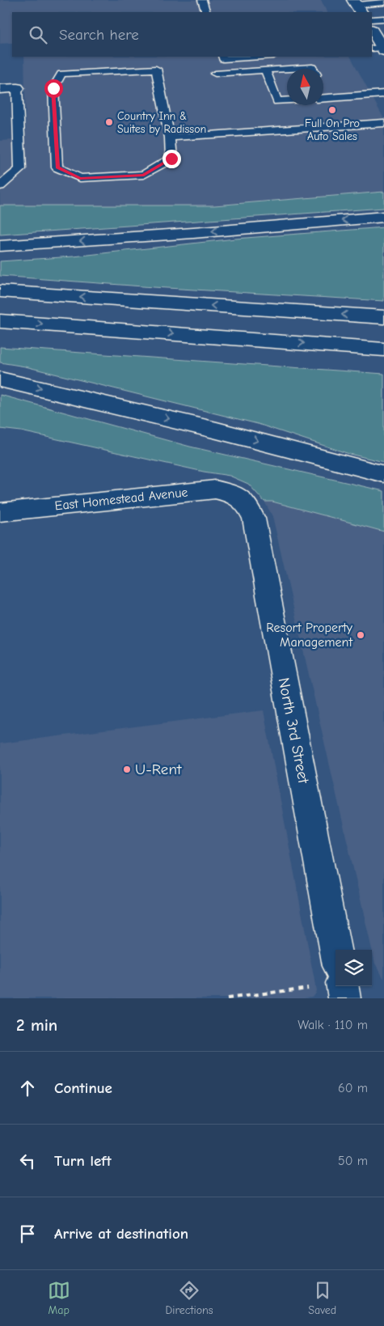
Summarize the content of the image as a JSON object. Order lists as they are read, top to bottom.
{
  "streets": {
    "main road": ["East Homestead Avenue", "North 3rd Street"]
  },
  "crossings": [
    ["East Homestead Avenue", "North 3rd Street"]
  ],
  "places": [
    "Full On Pro Auto Sales",
    "Country Inn & Suites by Radisson",
    "Resort Property Management",
    "U-Rent"
  ],
  "north": "top",
  "page": {
    "search": "Search here",
    "heading": ["2 min", "Walk · 110 m"],
    "list": [
      ["Continue", "60 m"],
      ["Turn left", "50 m"],
      "Arrive at destination"
    ],
    "nav": ["Map", "Directions", "Saved"]
  }
}
